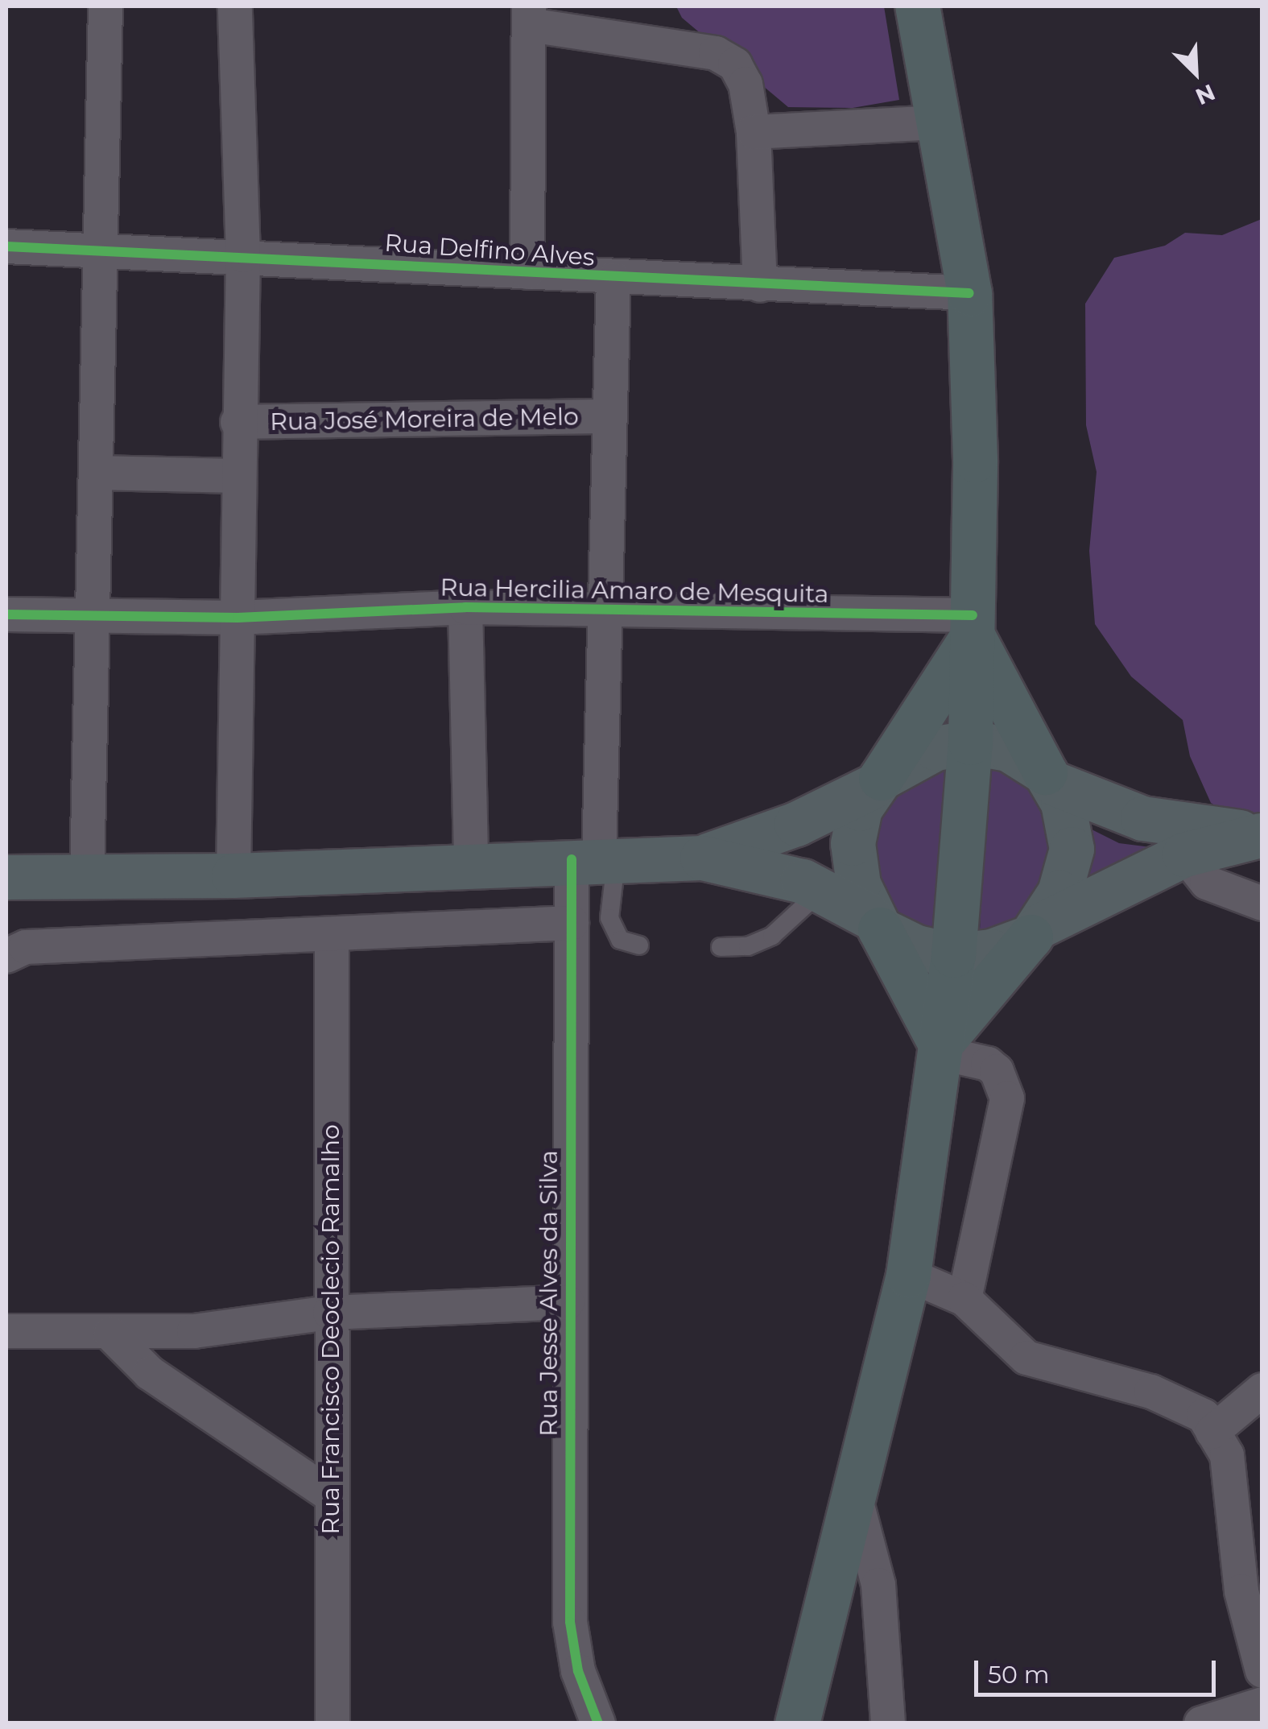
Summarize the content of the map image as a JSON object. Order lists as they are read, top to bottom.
{
  "streets": {
    "street": [
      "Rua Delfino Alves",
      "Rua José Moreira de Melo",
      "Rua Hercilia Amaro de Mesquita",
      "Rua Jesse Alves da Silva",
      "Rua Francisco Deoclecio Ramalho"
    ]
  },
  "crossings": [
    ["Rua Delfino Alves", "Rua Jesse Alves da Silva"],
    ["Rua José Moreira de Melo", "Rua Jesse Alves da Silva"],
    ["Rua Hercilia Amaro de Mesquita", "Rua Jesse Alves da Silva"]
  ],
  "scale_bar": "50 m",
  "north": "bottom right"
}
